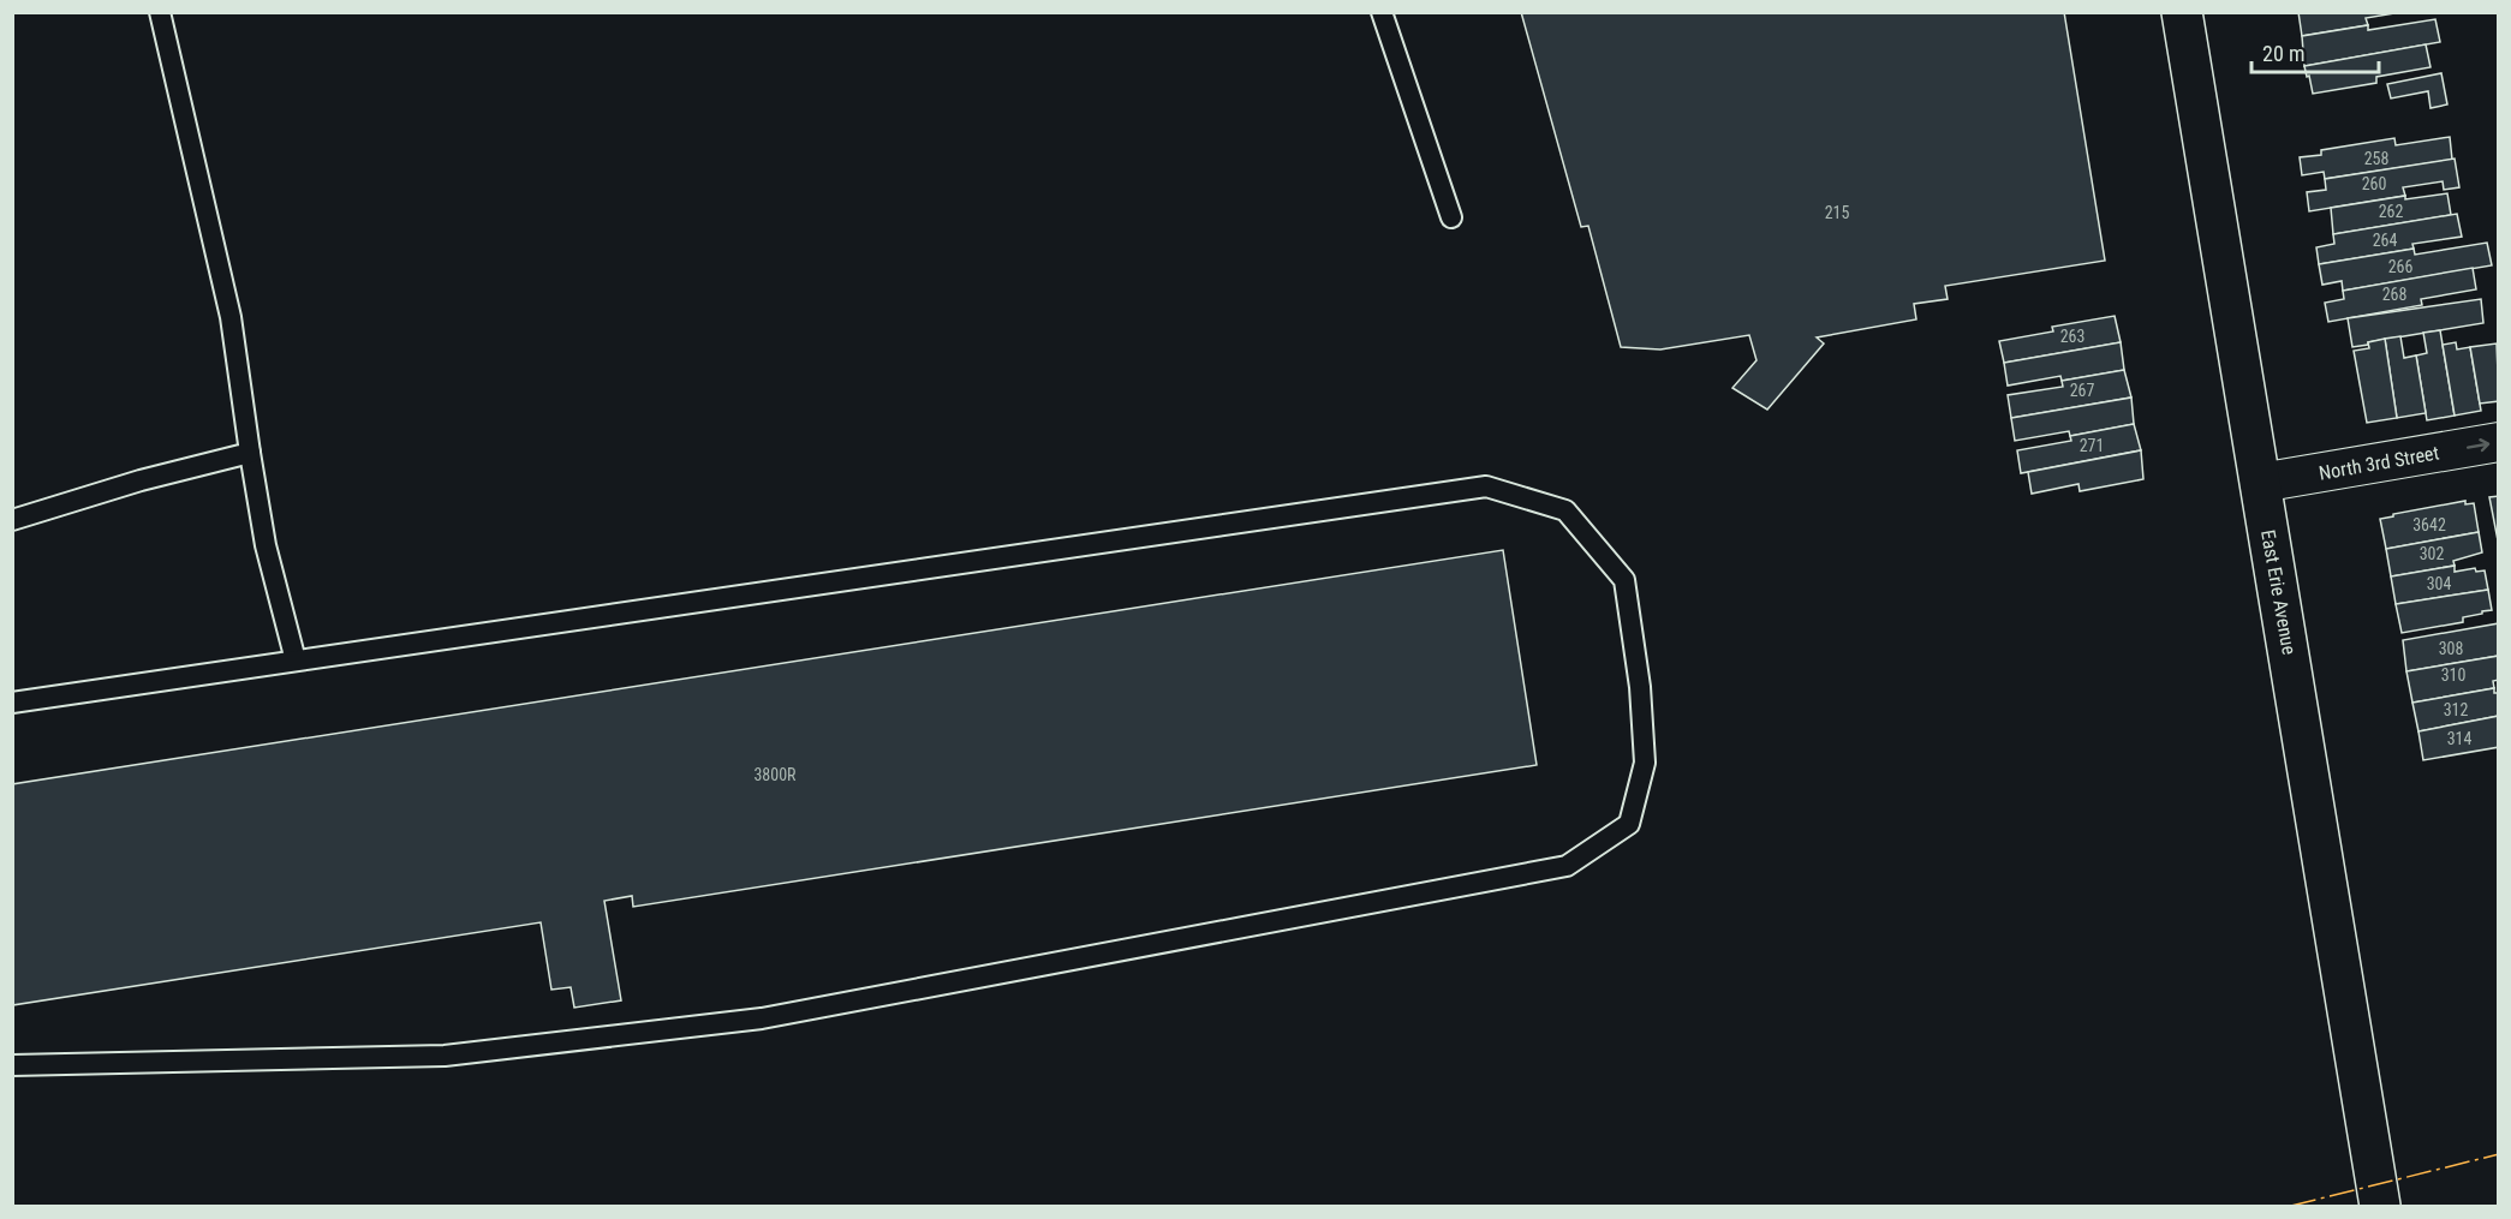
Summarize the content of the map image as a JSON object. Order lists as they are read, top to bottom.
{
  "streets": {
    "main road": ["East Erie Avenue"],
    "street": ["North 3rd Street"]
  },
  "crossings": [
    ["North 3rd Street", "East Erie Avenue"]
  ],
  "one_way": ["North 3rd Street"],
  "house_numbers": [
    "258",
    "260",
    "262",
    "215",
    "264",
    "266",
    "268",
    "263",
    "267",
    "271",
    "3642",
    "302",
    "304",
    "308",
    "310",
    "312",
    "314",
    "3800R"
  ],
  "scale_bar": "20 m"
}
